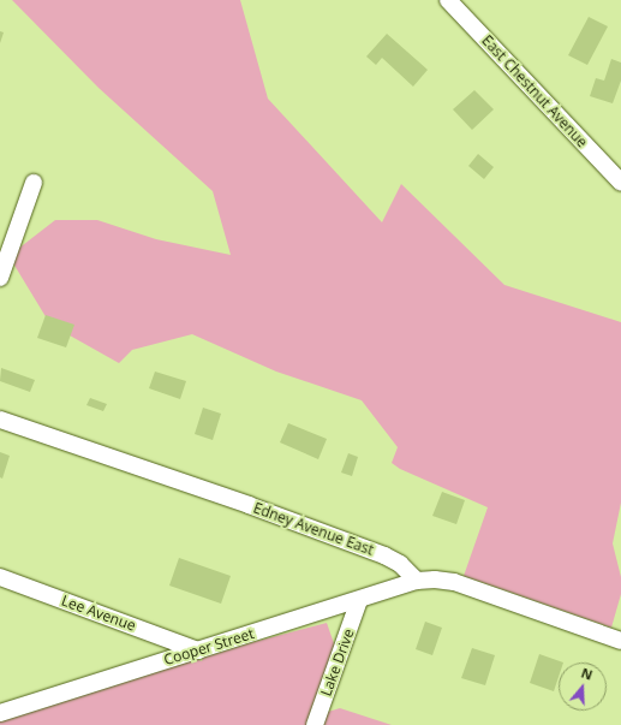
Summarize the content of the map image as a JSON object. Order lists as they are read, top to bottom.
{
  "streets": {
    "street": [
      "East Chestnut Avenue",
      "Edney Avenue East",
      "Lee Avenue",
      "Cooper Street",
      "Lake Drive"
    ]
  },
  "crossings": [
    ["Edney Avenue East", "Cooper Street"],
    ["Lee Avenue", "Cooper Street"],
    ["Cooper Street", "Lake Drive"]
  ],
  "north": "top"
}
